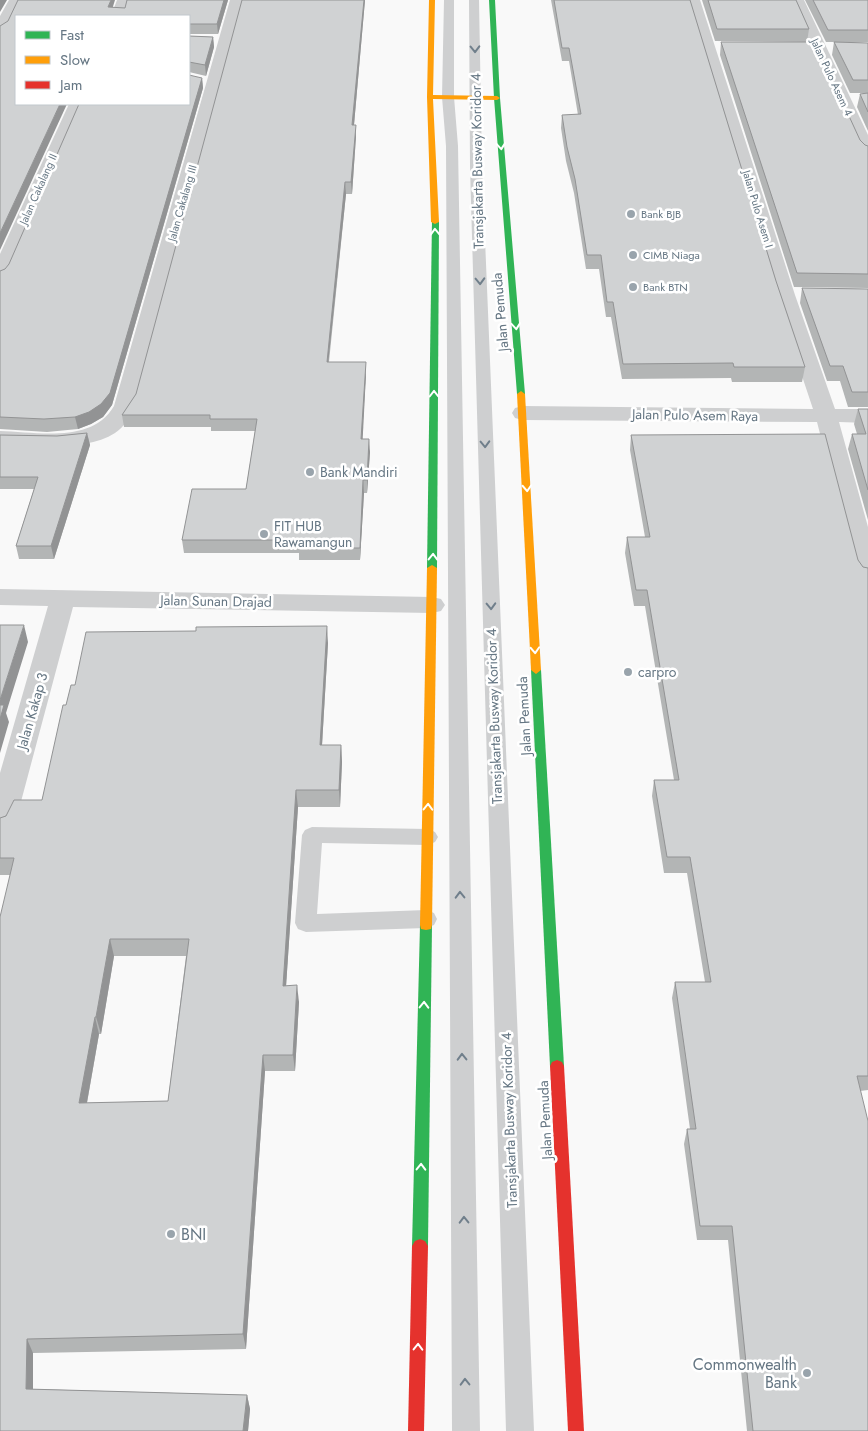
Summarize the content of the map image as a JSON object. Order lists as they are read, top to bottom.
{
  "streets": {
    "main road": ["Jalan Pemuda"],
    "street": [
      "Jalan Pulo Asem 4",
      "Jalan Cakalang II",
      "Jalan Cakalang III",
      "Jalan Pulo Asem I",
      "Jalan Pulo Asem Raya",
      "Jalan Sunan Drajad",
      "Jalan Kakap 3"
    ],
    "lane": ["Transjakarta Busway Koridor 4"]
  },
  "crossings": [
    ["Jalan Pulo Asem I", "Jalan Pulo Asem Raya"],
    ["Jalan Pemuda", "Jalan Pulo Asem Raya"],
    ["Jalan Sunan Drajad", "Jalan Kakap 3"]
  ],
  "places": [
    "Bank BJB",
    "CIMB Niaga",
    "Bank BTN",
    "Bank Mandiri",
    "FIT HUB Rawamangun",
    "carpro",
    "BNI",
    "Commonwealth Bank"
  ],
  "legend": ["Fast", "Slow", "Jam"]
}
